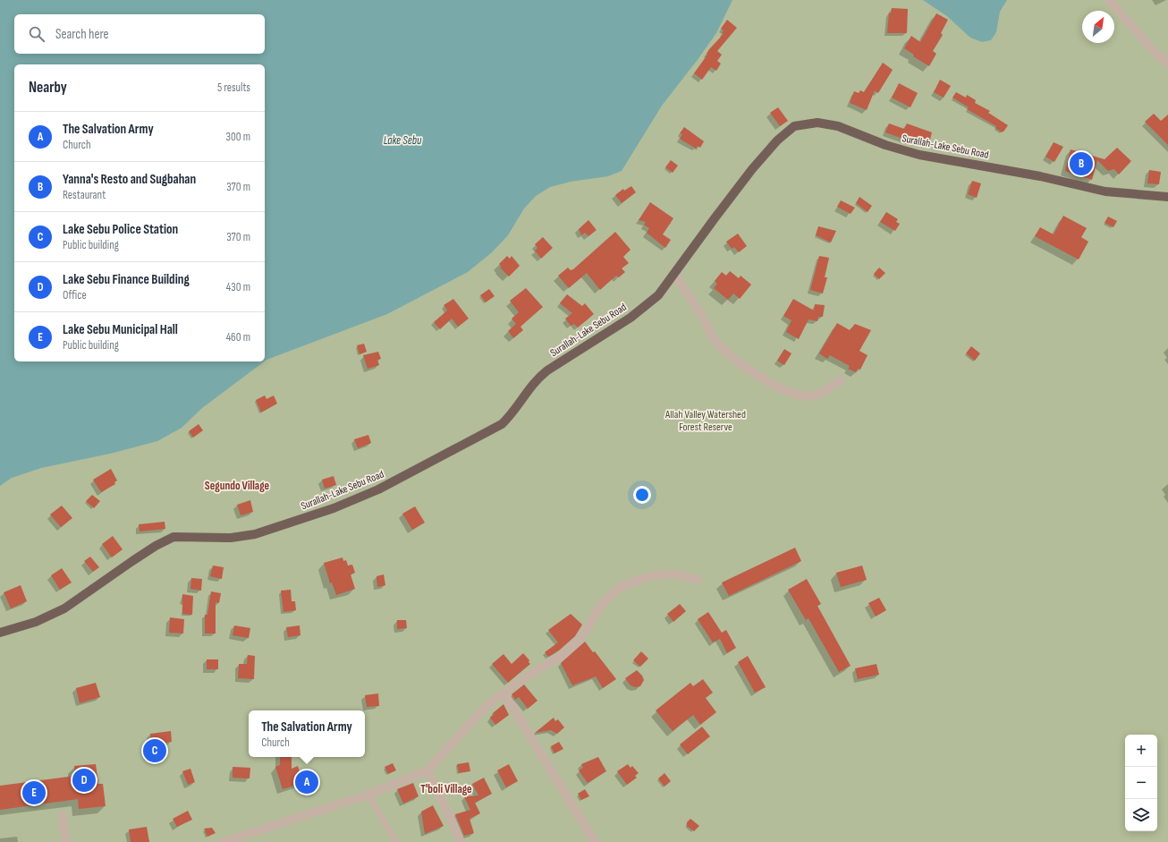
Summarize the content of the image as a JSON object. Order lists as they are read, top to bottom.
{
  "streets": {
    "main road": ["Surallah-Lake Sebu Road"]
  },
  "districts": ["Segundo Village", "T'boli Village"],
  "water": ["Lake Sebu"],
  "parks": ["Allah Valley Watershed Forest Reserve"],
  "north": "top right",
  "page": {
    "search": "Search here",
    "heading": ["Nearby", "5 results"],
    "list": [
      {
        "mark": "A",
        "name": "The Salvation Army",
        "note": "Church",
        "value": "300 m"
      },
      {
        "mark": "B",
        "name": "Yanna's Resto and Sugbahan",
        "note": "Restaurant",
        "value": "370 m"
      },
      {
        "mark": "C",
        "name": "Lake Sebu Police Station",
        "note": "Public building",
        "value": "370 m"
      },
      {
        "mark": "D",
        "name": "Lake Sebu Finance Building",
        "note": "Office",
        "value": "430 m"
      },
      {
        "mark": "E",
        "name": "Lake Sebu Municipal Hall",
        "note": "Public building",
        "value": "460 m"
      }
    ],
    "pins": [
      "B",
      "C",
      "D",
      "A",
      "E"
    ],
    "popup": ["The Salvation Army", "Church"],
    "map_buttons": ["+", "−"]
  }
}
